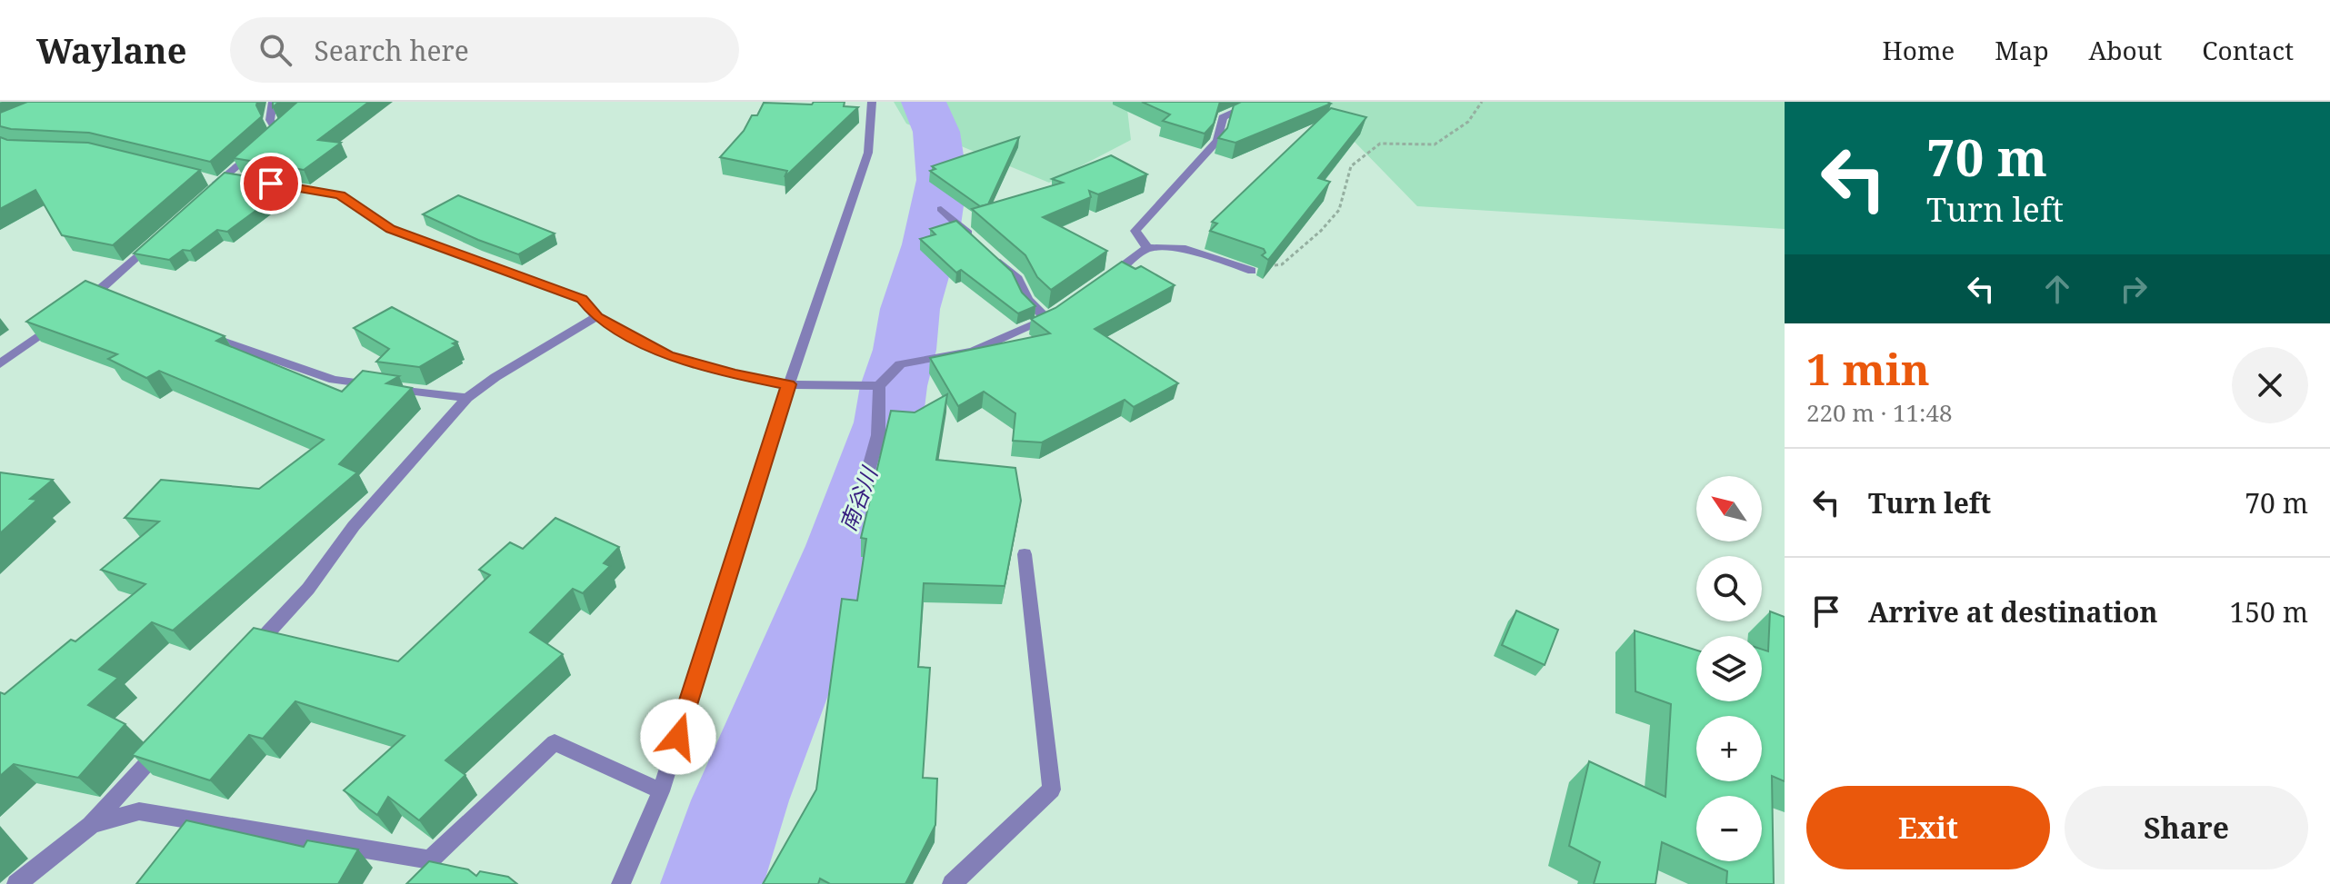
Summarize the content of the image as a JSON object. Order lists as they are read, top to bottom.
{
  "water": ["南谷川"],
  "north": "top left",
  "page": {
    "header": "Waylane",
    "search": "Search here",
    "nav": [
      "Home",
      "Map",
      "About",
      "Contact"
    ],
    "turn": ["70 m", "Turn left"],
    "heading": ["1 min", "220 m · 11:48"],
    "list": [
      {
        "name": "Turn left",
        "value": "70 m"
      },
      {
        "name": "Arrive at destination",
        "value": "150 m"
      }
    ],
    "map_buttons": ["+", "−"],
    "buttons": ["Exit", "Share"]
  }
}
